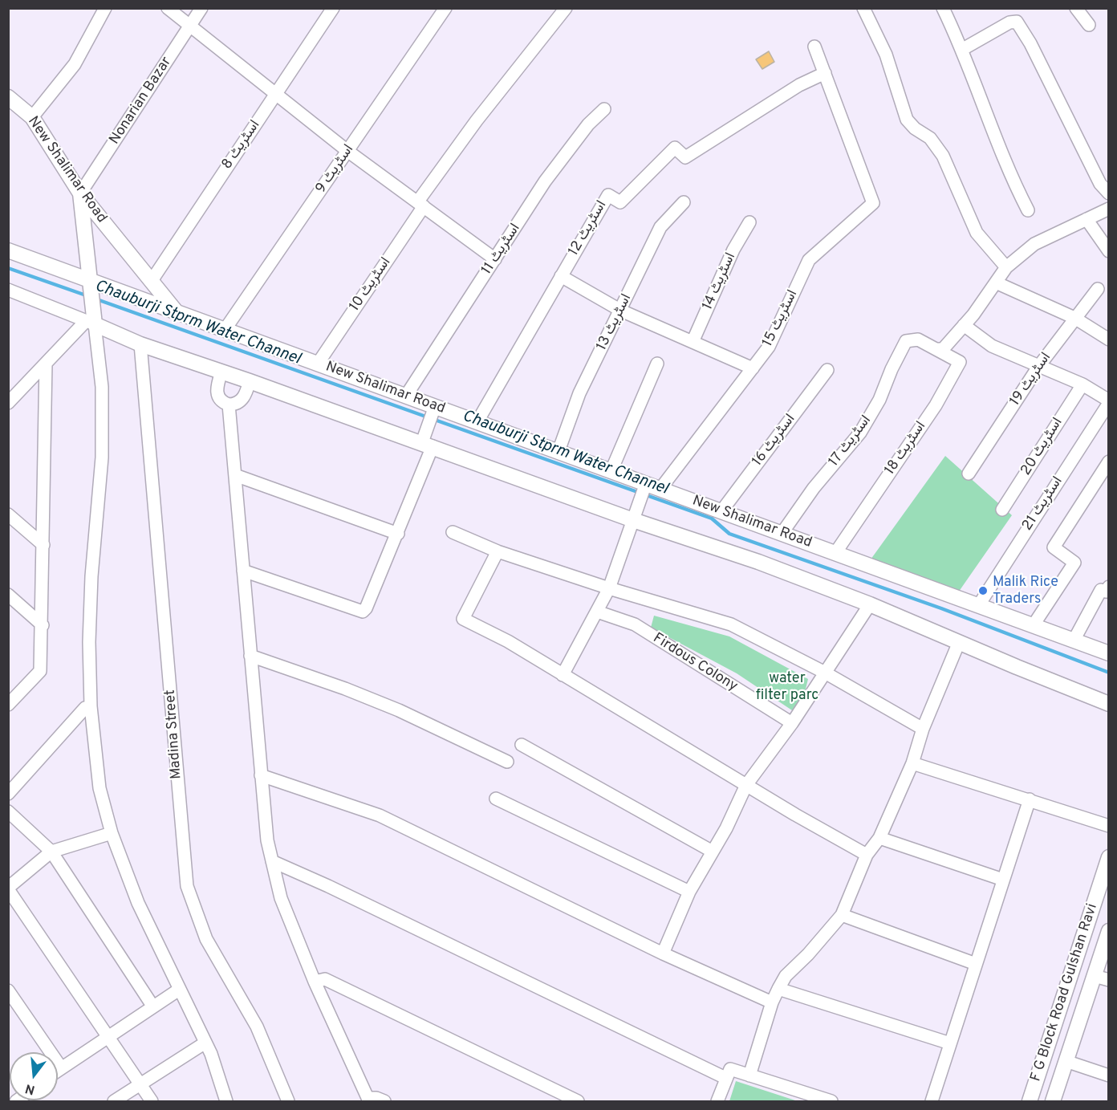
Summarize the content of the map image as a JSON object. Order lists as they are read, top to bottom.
{
  "streets": {
    "street": [
      "Nonarian Bazar",
      "اسٹریٹ 8",
      "اسٹریٹ 9",
      "New Shalimar Road",
      "اسٹریٹ 12",
      "اسٹریٹ 11",
      "اسٹریٹ 14",
      "اسٹریٹ 10",
      "اسٹریٹ 15",
      "اسٹریٹ 13",
      "اسٹریٹ 19",
      "اسٹریٹ 16",
      "اسٹریٹ 17",
      "اسٹریٹ 20",
      "اسٹریٹ 18",
      "اسٹریٹ 21",
      "Firdous Colony",
      "Madina Street",
      "F G Block Road Gulshan Ravi"
    ]
  },
  "crossings": [
    ["Nonarian Bazar", "New Shalimar Road"],
    ["اسٹریٹ 8", "New Shalimar Road"],
    ["اسٹریٹ 9", "New Shalimar Road"],
    ["New Shalimar Road", "اسٹریٹ 12"],
    ["New Shalimar Road", "اسٹریٹ 11"],
    ["New Shalimar Road", "اسٹریٹ 10"],
    ["New Shalimar Road", "اسٹریٹ 15"],
    ["New Shalimar Road", "اسٹریٹ 13"],
    ["New Shalimar Road", "اسٹریٹ 16"],
    ["New Shalimar Road", "اسٹریٹ 17"],
    ["New Shalimar Road", "اسٹریٹ 18"],
    ["New Shalimar Road", "اسٹریٹ 21"],
    ["اسٹریٹ 12", "اسٹریٹ 15"],
    ["اسٹریٹ 17", "اسٹریٹ 18"]
  ],
  "water": ["Chauburji Stprm Water Channel"],
  "parks": ["water filter parc"],
  "places": ["Malik Rice Traders"],
  "north": "bottom"
}
